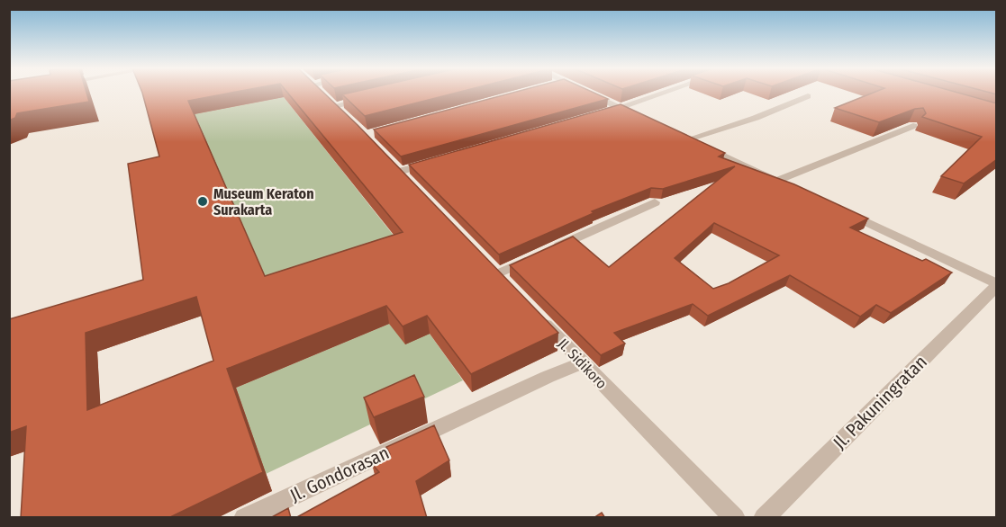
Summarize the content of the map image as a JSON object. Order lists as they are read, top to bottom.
{
  "streets": {
    "street": ["Jl. Sidikoro", "Jl. Pakuningratan", "Jl. Gondorasan"]
  },
  "crossings": [
    ["Jl. Sidikoro", "Jl. Gondorasan"]
  ],
  "places": ["Museum Keraton Surakarta"]
}
